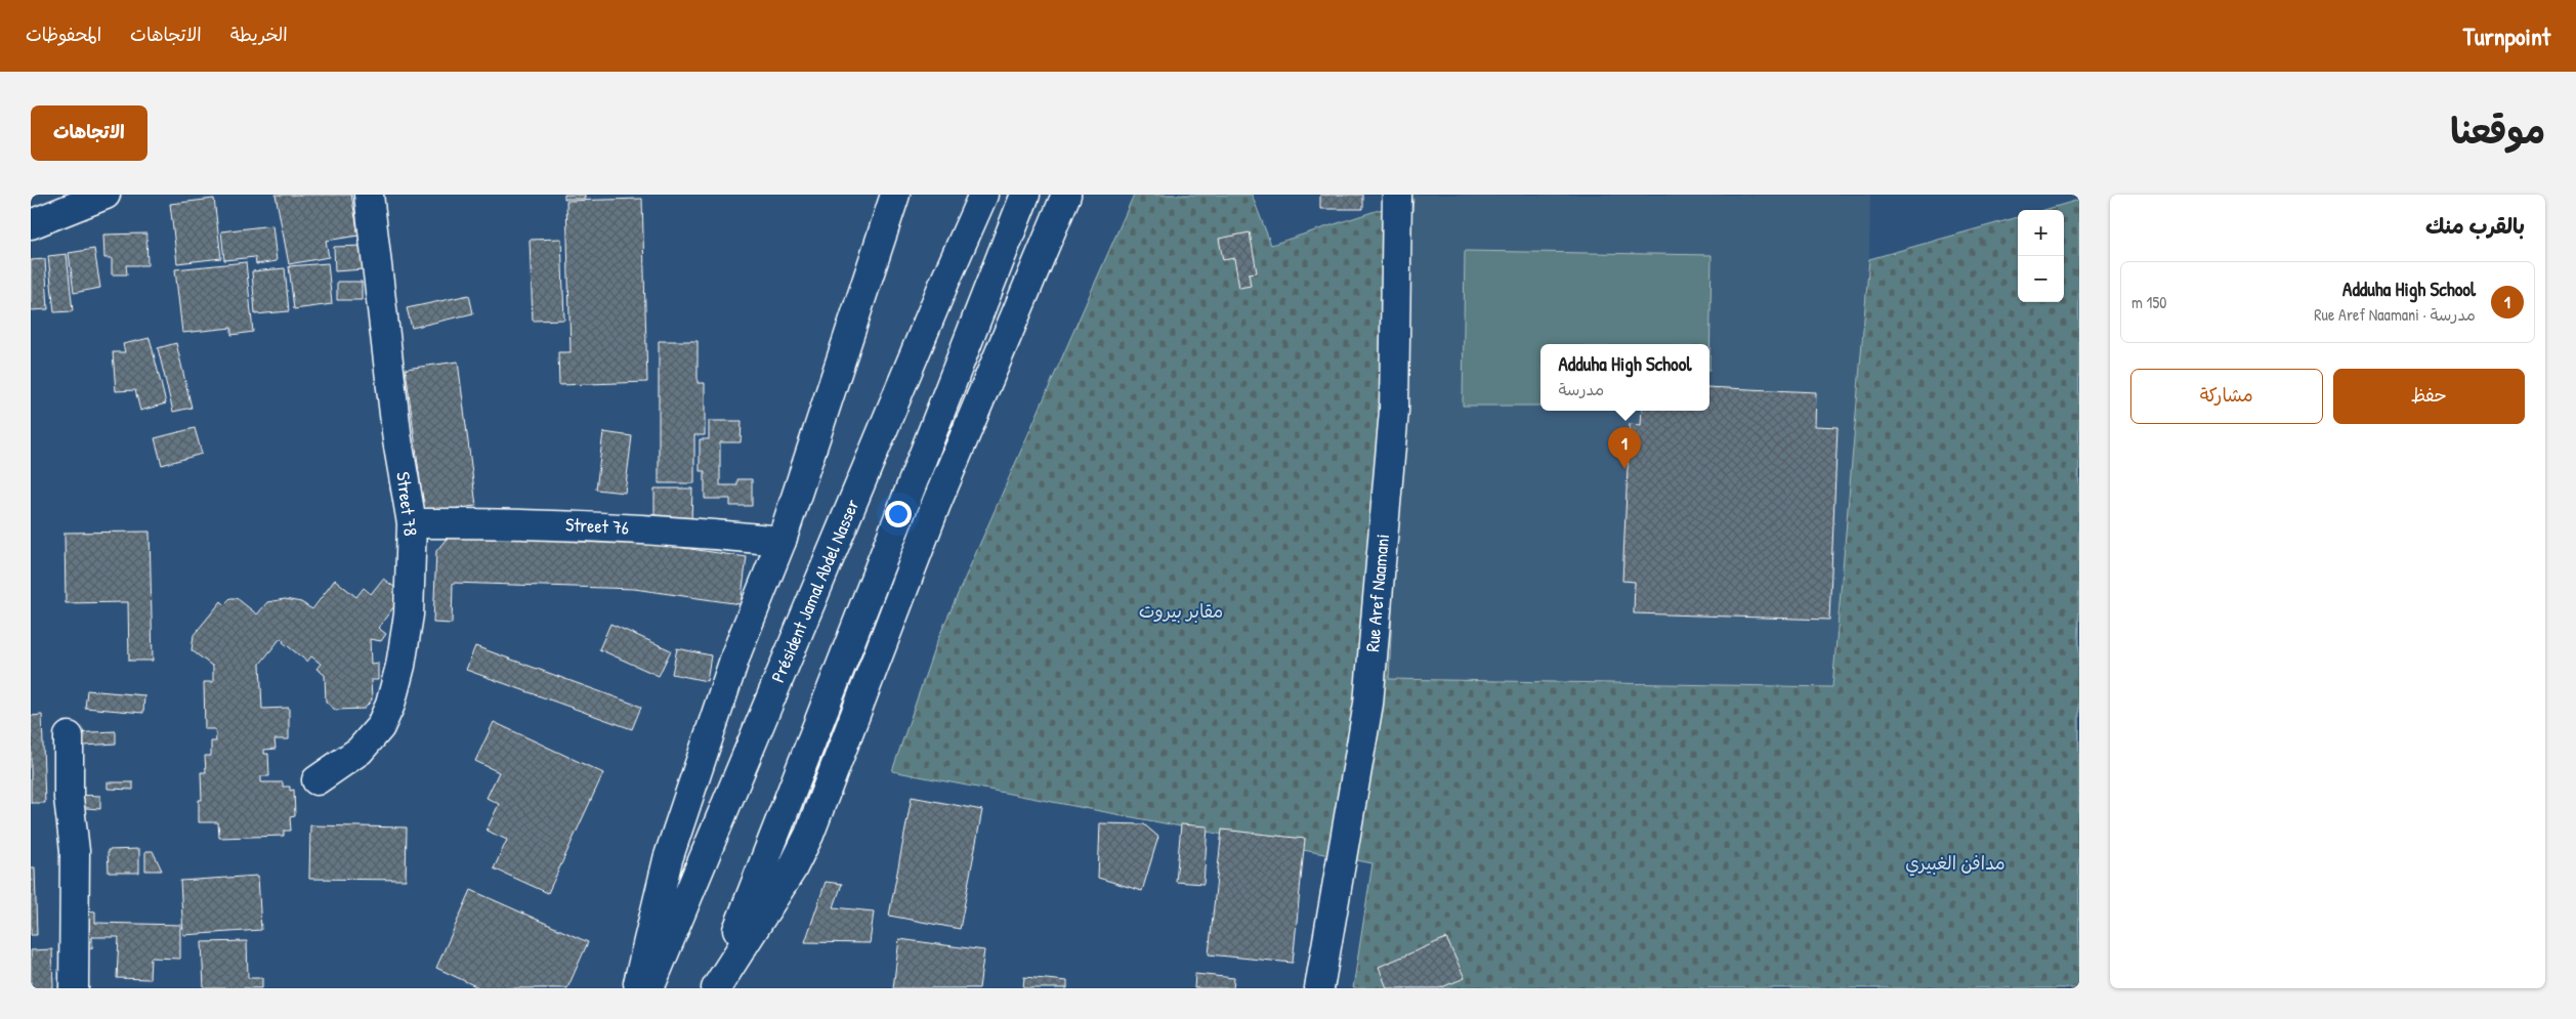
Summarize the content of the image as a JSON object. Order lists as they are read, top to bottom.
{
  "streets": {
    "main road": [
      "Street 78",
      "Street 76",
      "Président Jamal Abdel Nasser",
      "Rue Aref Naamani"
    ]
  },
  "crossings": [
    ["Street 78", "Street 76"]
  ],
  "parks": ["مقابر بيروت", "مدافن الغبيري"],
  "page": {
    "header": "Turnpoint",
    "nav": ["الخريطة", "الاتجاهات", "المحفوظات"],
    "title": "موقعنا",
    "buttons": [
      "الاتجاهات",
      ["حفظ", "مشاركة"]
    ],
    "heading": "بالقرب منك",
    "map_buttons": ["+", "−"],
    "list": [
      {
        "mark": "1",
        "name": "Adduha High School",
        "note": "مدرسة · Rue Aref Naamani",
        "value": "150 m"
      }
    ],
    "popup": ["Adduha High School", "مدرسة"],
    "pins": "1"
  }
}
